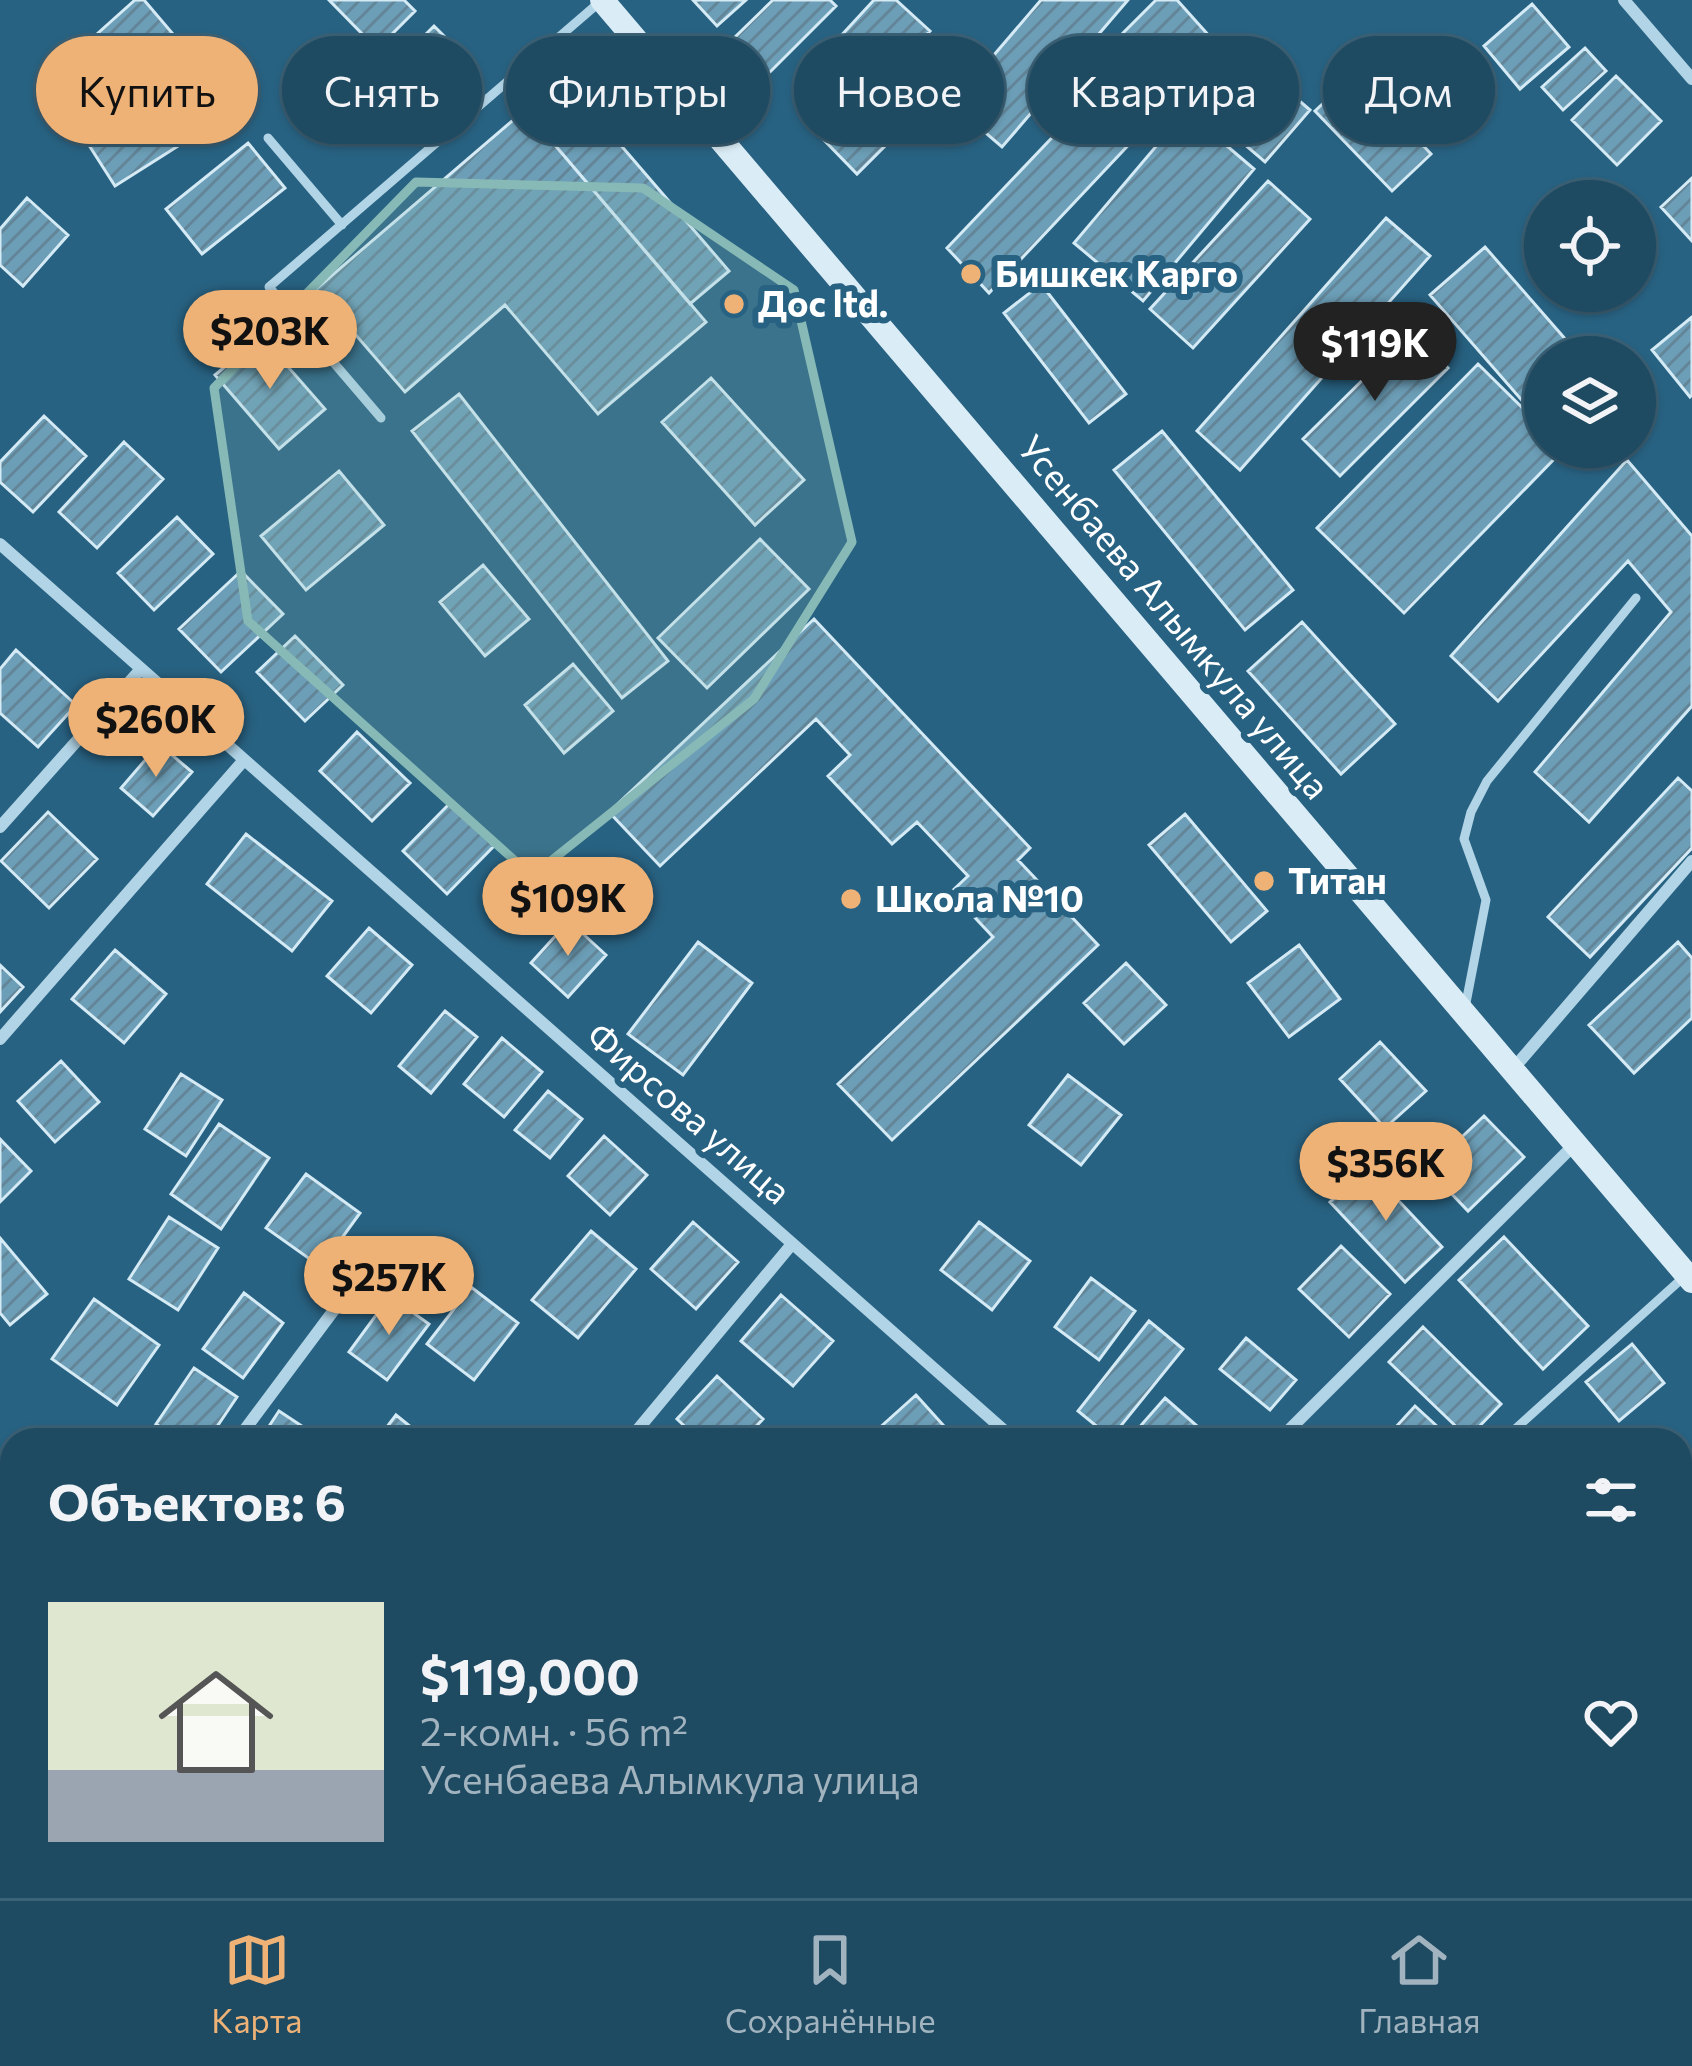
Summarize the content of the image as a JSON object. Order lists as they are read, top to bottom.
{
  "streets": {
    "street": ["Усенбаева Алымкула улица", "Фирсова улица"]
  },
  "places": [
    "Бишкек Карго",
    "Дос ltd.",
    "Титан",
    "Школа №10"
  ],
  "page": {
    "chip": [
      "Купить",
      "Снять",
      "Фильтры",
      "Новое",
      "Квартира",
      "Дом"
    ],
    "price": [
      "$203K",
      "$119K",
      "$260K",
      "$109K",
      "$356K",
      "$257K"
    ],
    "heading": "Объектов: 6",
    "list": [
      {
        "name": "$119,000",
        "note": "2-комн. · 56 m² · Усенбаева Алымкула улица"
      }
    ],
    "tabs": ["Карта", "Сохранённые", "Главная"]
  }
}
